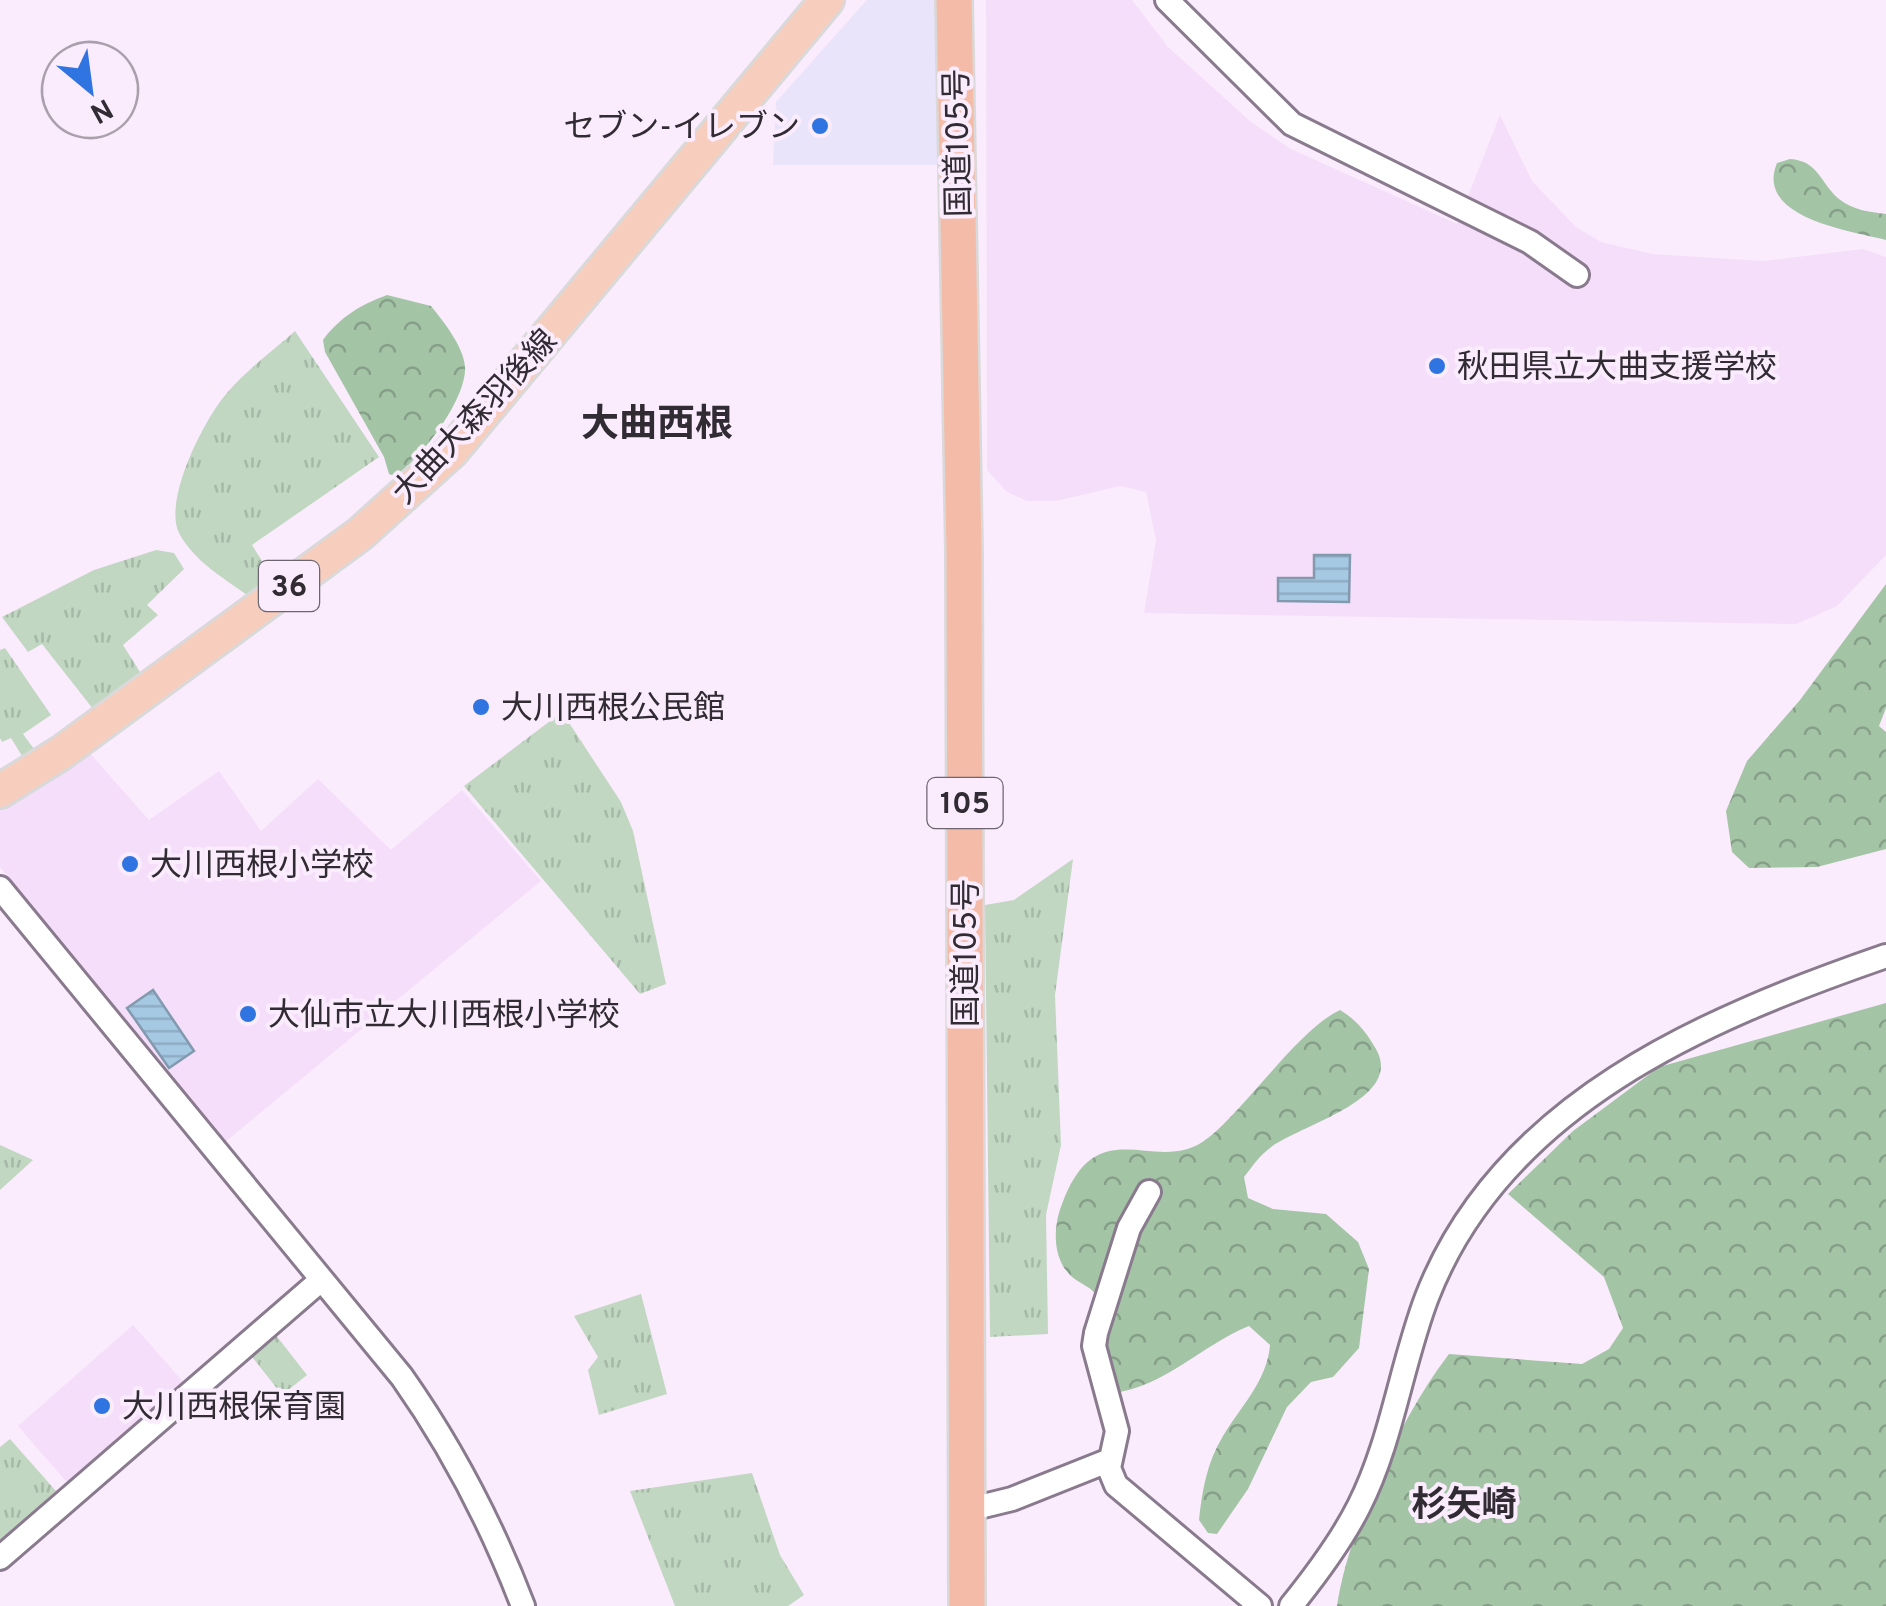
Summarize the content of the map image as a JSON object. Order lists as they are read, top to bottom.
{
  "streets": {
    "highway": ["国道105号", "105"],
    "main road": ["大曲大森羽後線", "36"]
  },
  "districts": ["大曲西根", "杉矢崎"],
  "places": [
    "セブン-イレブン",
    "秋田県立大曲支援学校",
    "大川西根公民館",
    "大川西根小学校",
    "大仙市立大川西根小学校",
    "大川西根保育園"
  ],
  "north": "bottom right"
}
